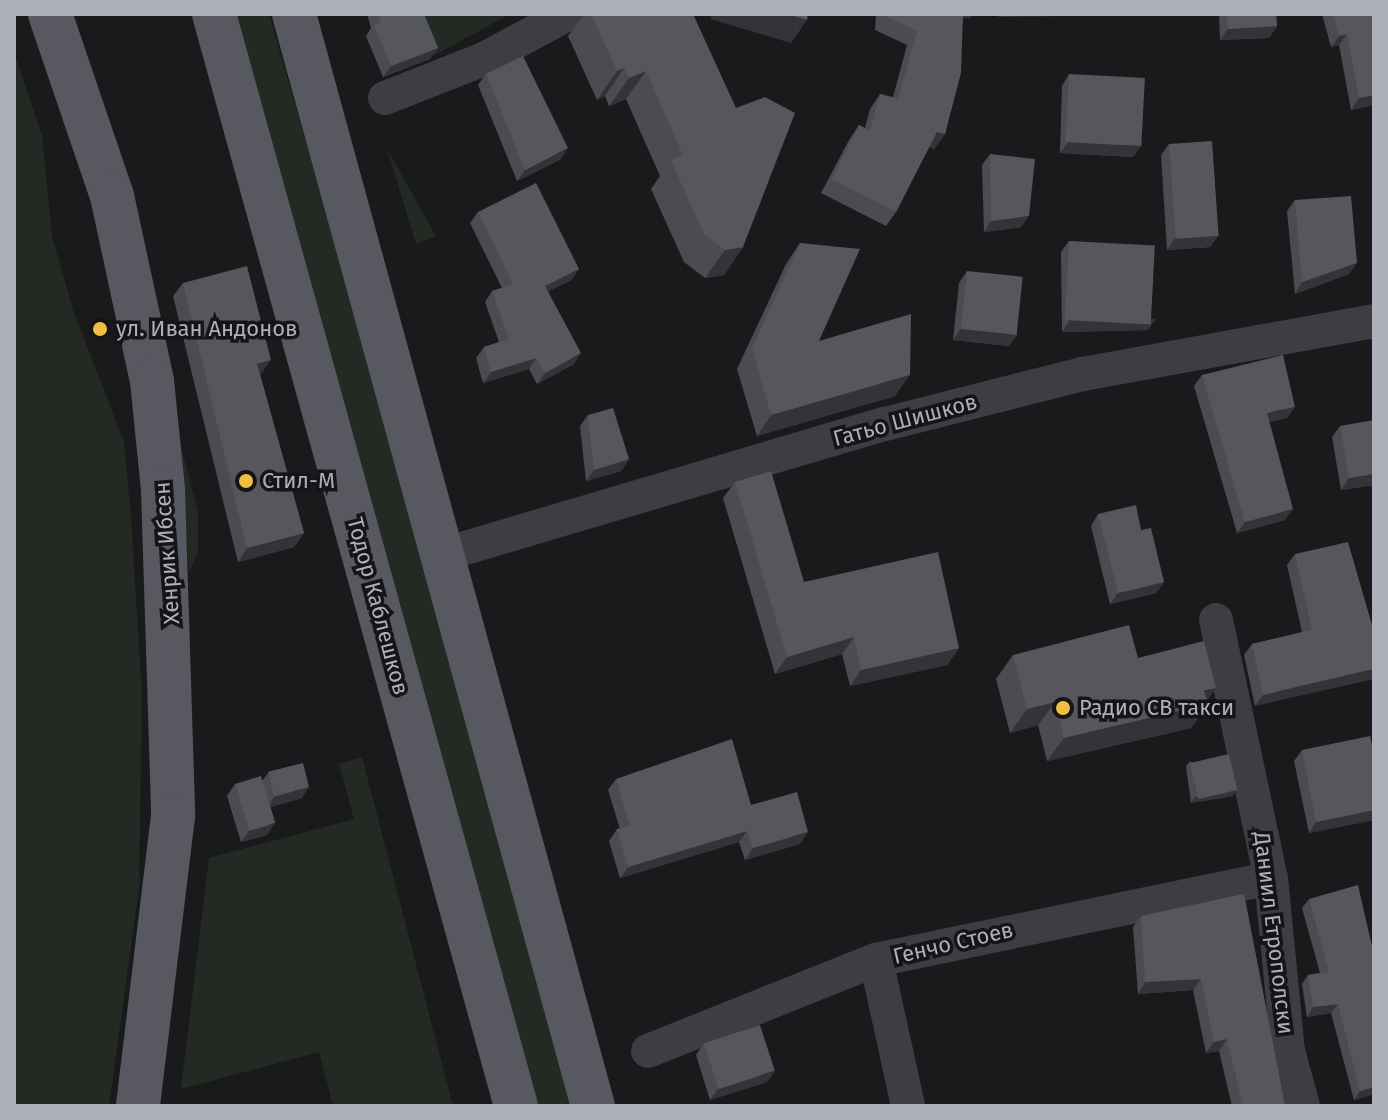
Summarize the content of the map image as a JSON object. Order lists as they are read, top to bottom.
{
  "streets": {
    "main road": ["Хенрик Ибсен", "Тодор Каблешков"],
    "street": ["Гатьо Шишков", "Даниил Етрополски", "Генчо Стоев"]
  },
  "crossings": [
    ["Даниил Етрополски", "Генчо Стоев"]
  ],
  "places": ["ул. Иван Андонов", "Стил-М", "Радио СВ такси"]
}
